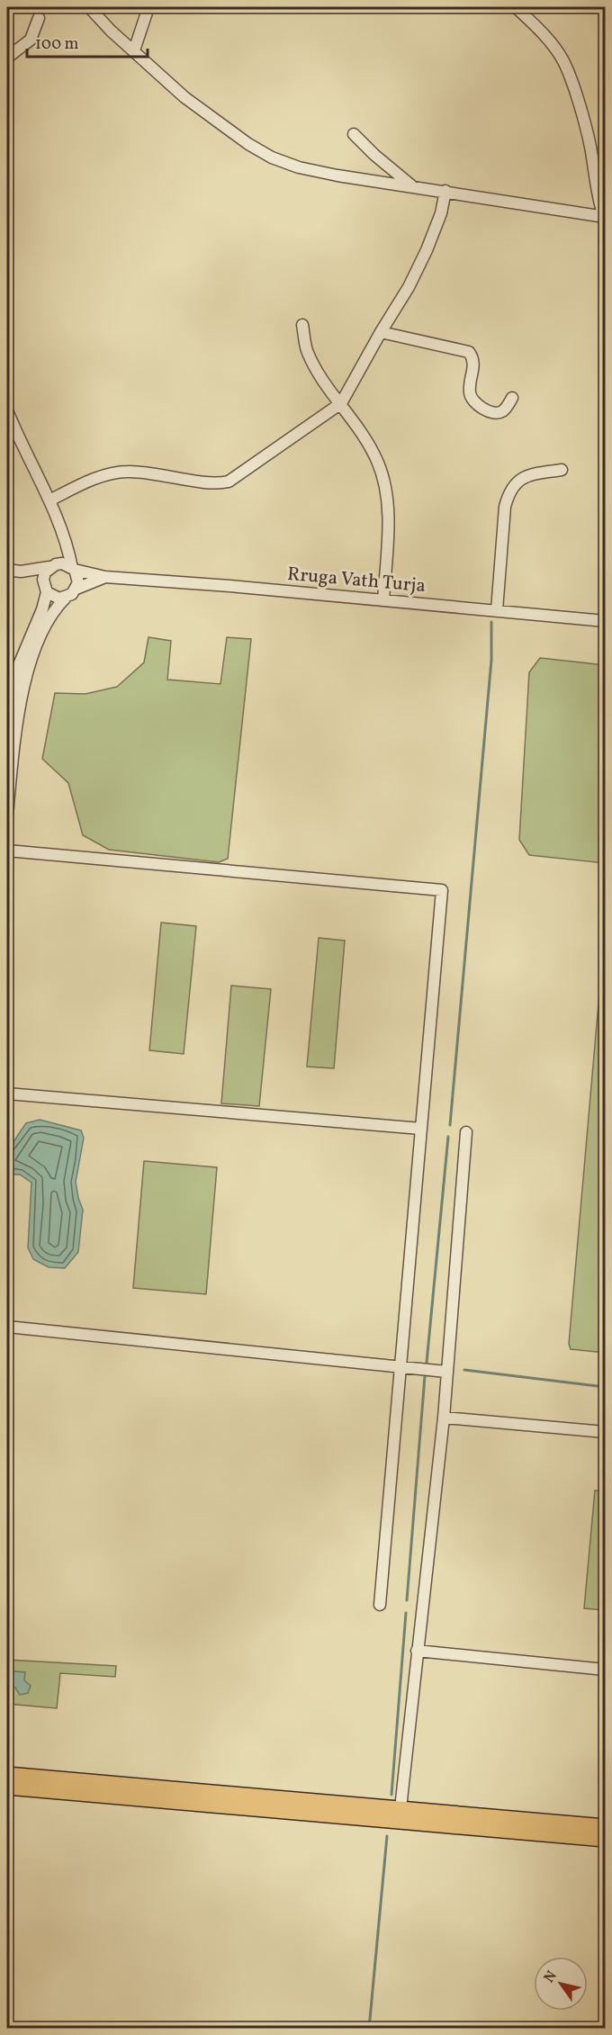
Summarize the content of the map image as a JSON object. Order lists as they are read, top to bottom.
{
  "streets": {
    "street": ["Rruga Vath Turja"]
  },
  "scale_bar": "100 m",
  "north": "top left"
}
